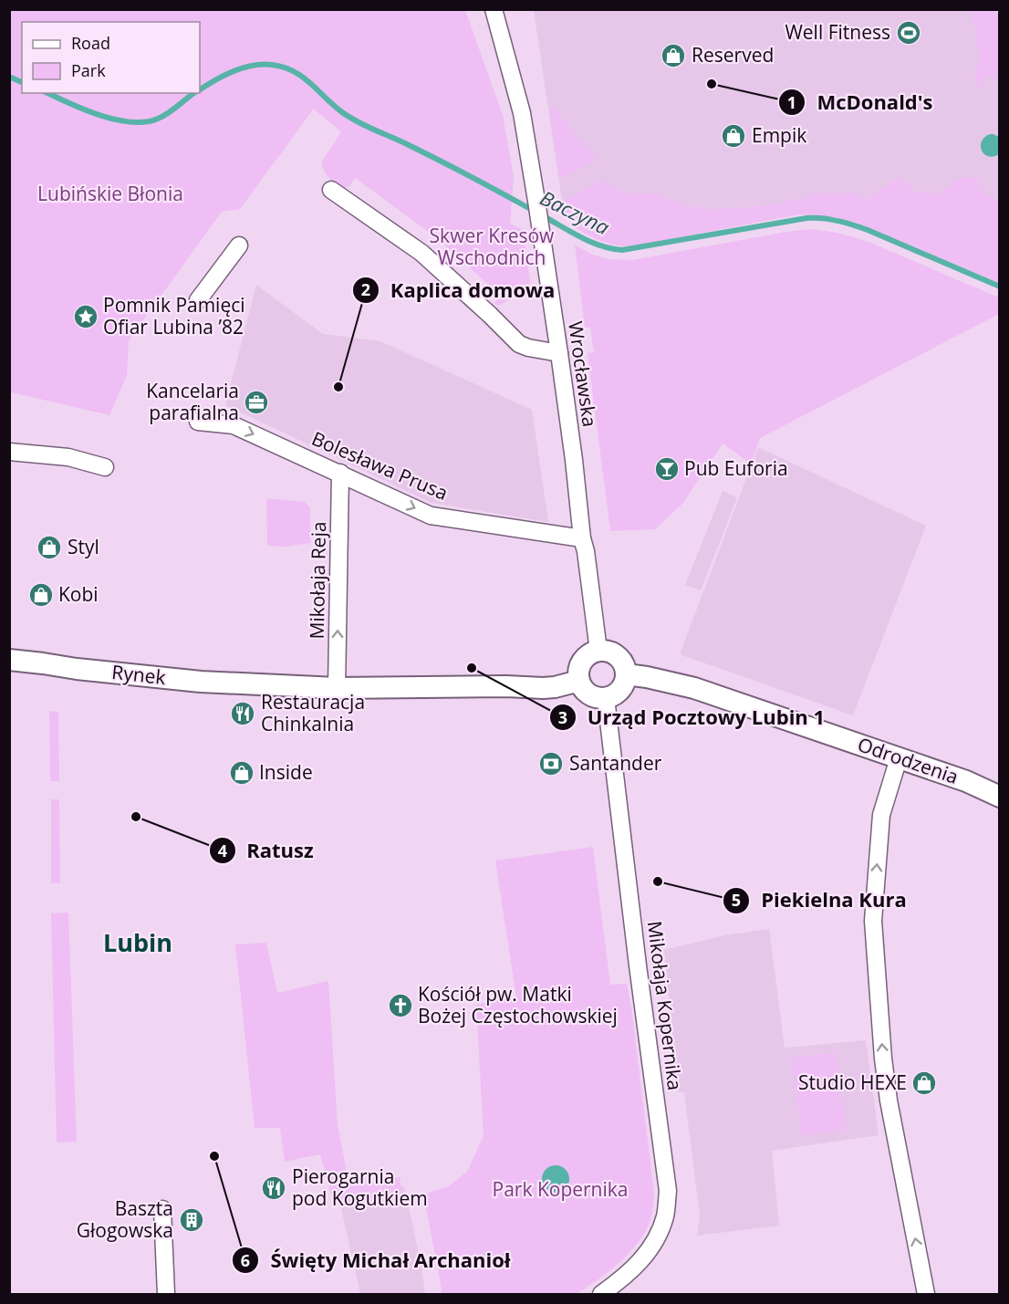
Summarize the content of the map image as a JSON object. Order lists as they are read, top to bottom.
{
  "streets": {
    "street": [
      "Wrocławska",
      "Bolesława Prusa",
      "Mikołaja Reja",
      "Rynek",
      "Odrodzenia",
      "Mikołaja Kopernika"
    ]
  },
  "crossings": [
    ["Wrocławska", "Bolesława Prusa"],
    ["Wrocławska", "Odrodzenia"],
    ["Wrocławska", "Mikołaja Kopernika"],
    ["Bolesława Prusa", "Mikołaja Reja"],
    ["Mikołaja Reja", "Rynek"],
    ["Odrodzenia", "Mikołaja Kopernika"]
  ],
  "one_way": ["Bolesława Prusa", "Mikołaja Reja"],
  "districts": ["Lubin"],
  "water": ["Baczyna"],
  "parks": ["Lubińskie Błonia", "Skwer Kresów Wschodnich", "Park Kopernika"],
  "places": {
    "sports": ["Well Fitness"],
    "shop": [
      "Reserved",
      "Empik",
      "Styl",
      "Kobi",
      "Inside",
      "Studio HEXE"
    ],
    "other": [
      "McDonald's",
      "Kaplica domowa",
      "Urząd Pocztowy Lubin 1",
      "Ratusz",
      "Piekielna Kura",
      "Święty Michał Archanioł"
    ],
    "place": ["Pomnik Pamięci Ofiar Lubina ’82"],
    "office": ["Kancelaria parafialna"],
    "bar": ["Pub Euforia"],
    "restaurant": ["Restauracja Chinkalnia", "Pierogarnia pod Kogutkiem"],
    "bank": ["Santander"],
    "church": ["Kościół pw. Matki Bożej Częstochowskiej"],
    "building": ["Baszta Głogowska"]
  },
  "legend": ["Road", "Park"]
}
